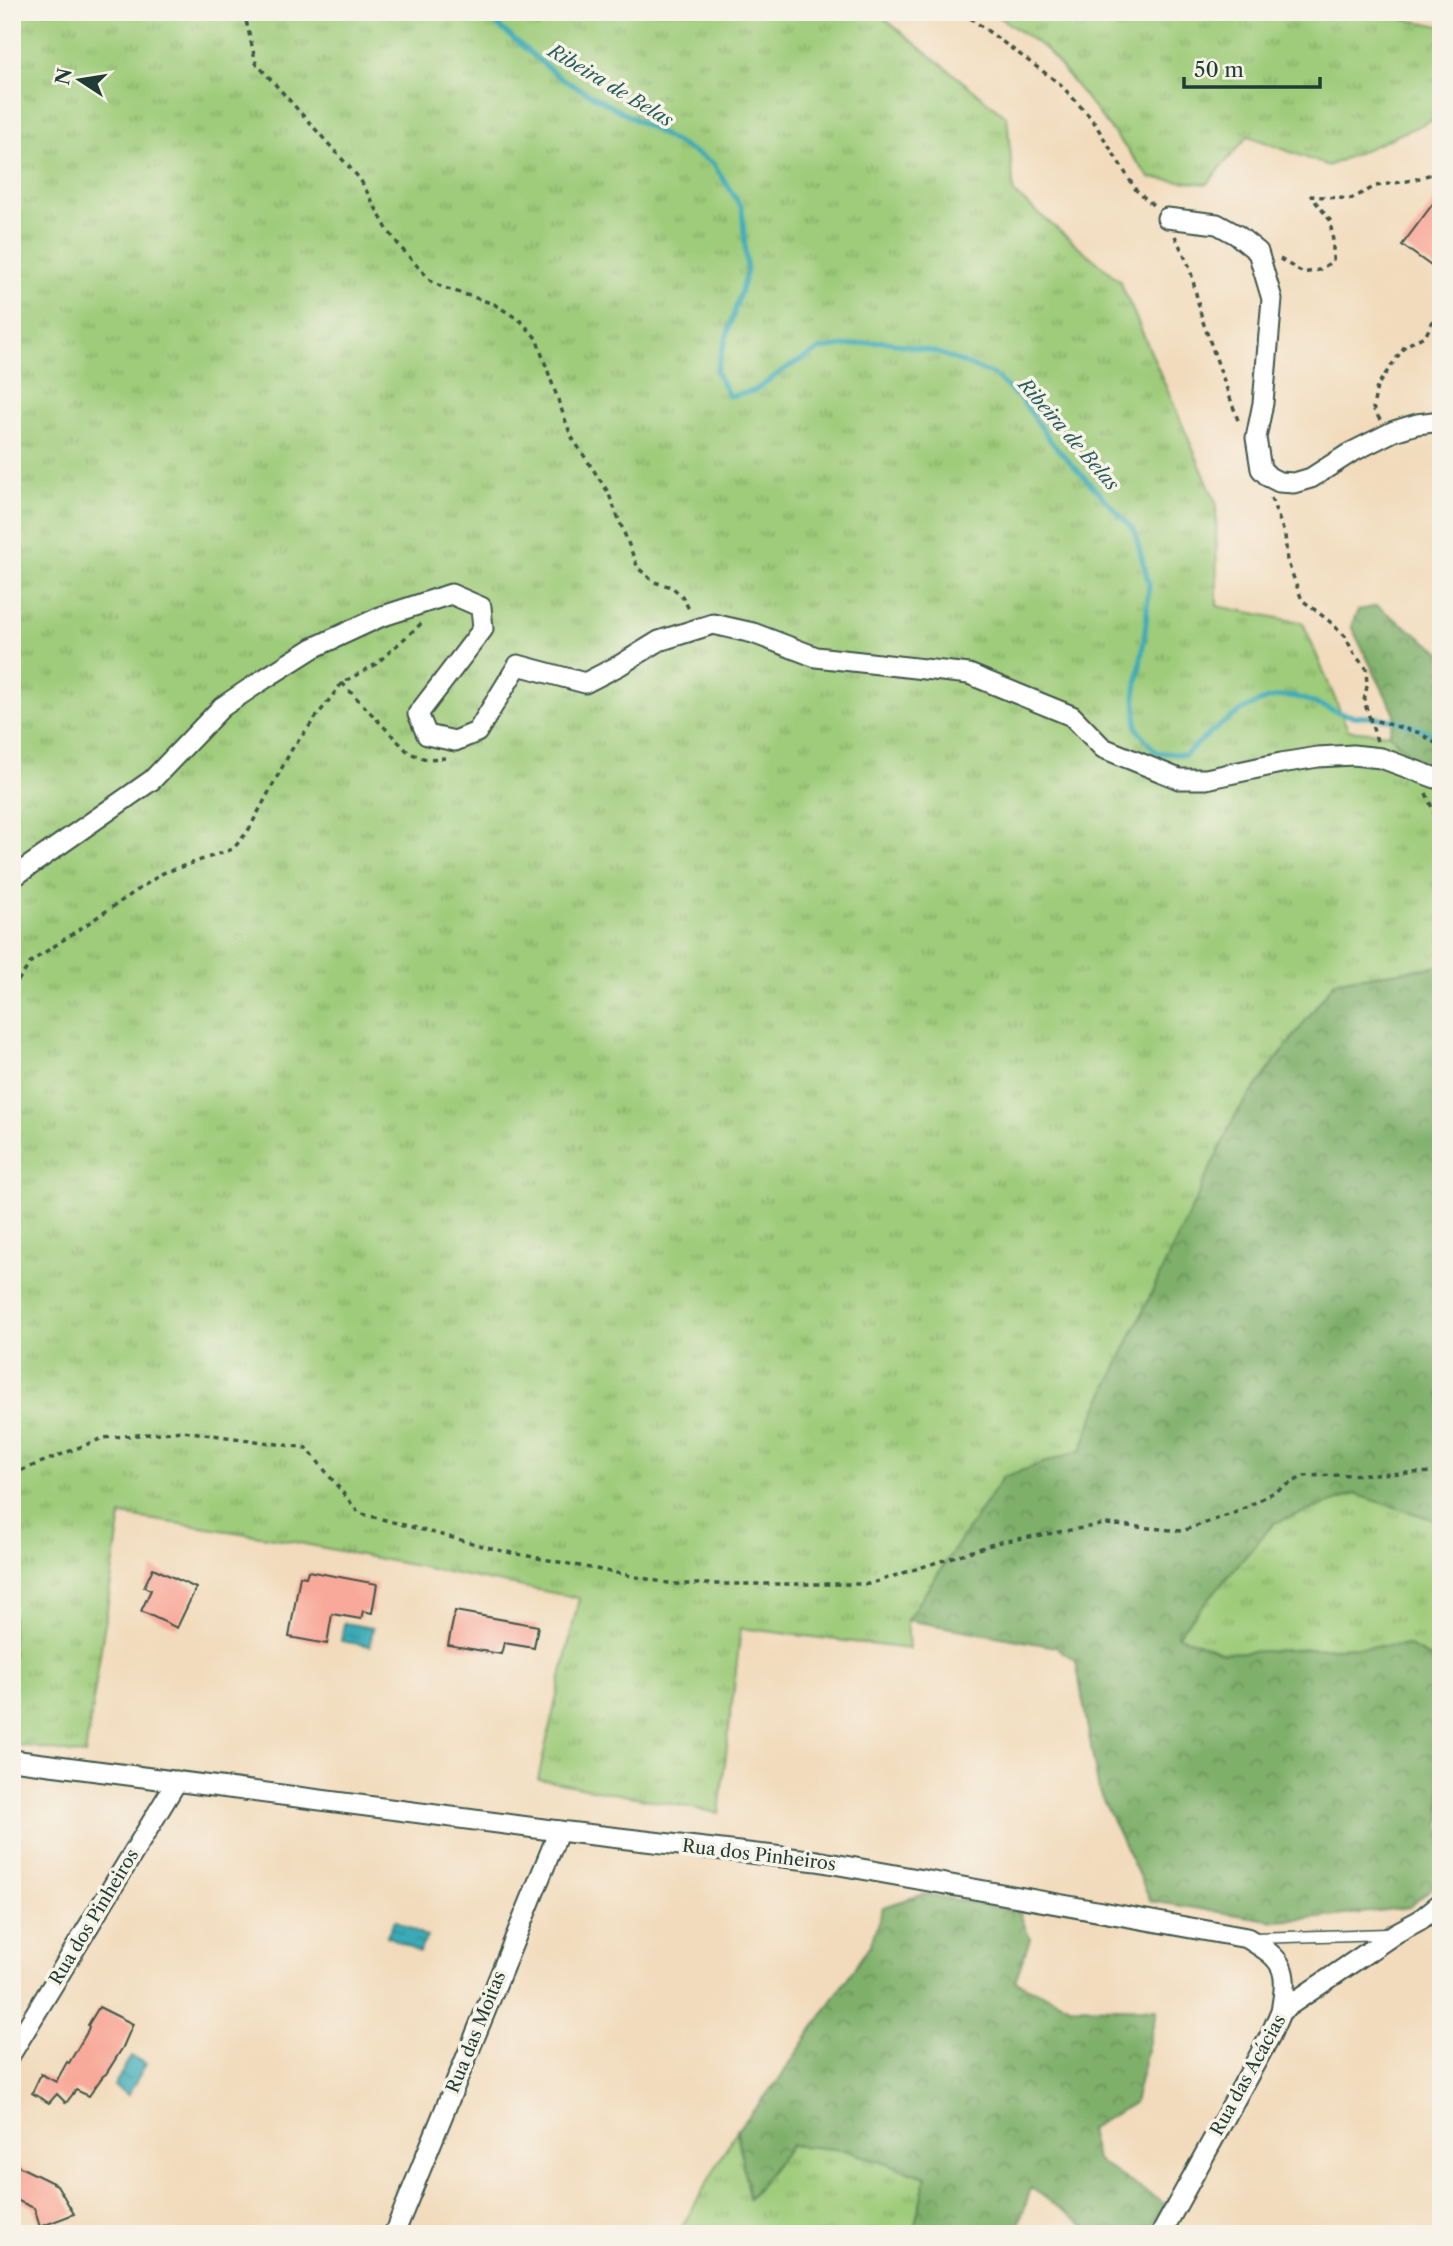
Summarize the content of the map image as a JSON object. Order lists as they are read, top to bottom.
{
  "streets": {
    "street": ["Rua dos Pinheiros", "Rua das Moitas", "Rua das Acácias"]
  },
  "crossings": [
    ["Rua dos Pinheiros", "Rua das Moitas"],
    ["Rua dos Pinheiros", "Rua das Acácias"]
  ],
  "water": ["Ribeira de Belas"],
  "scale_bar": "50 m",
  "north": "left"
}
